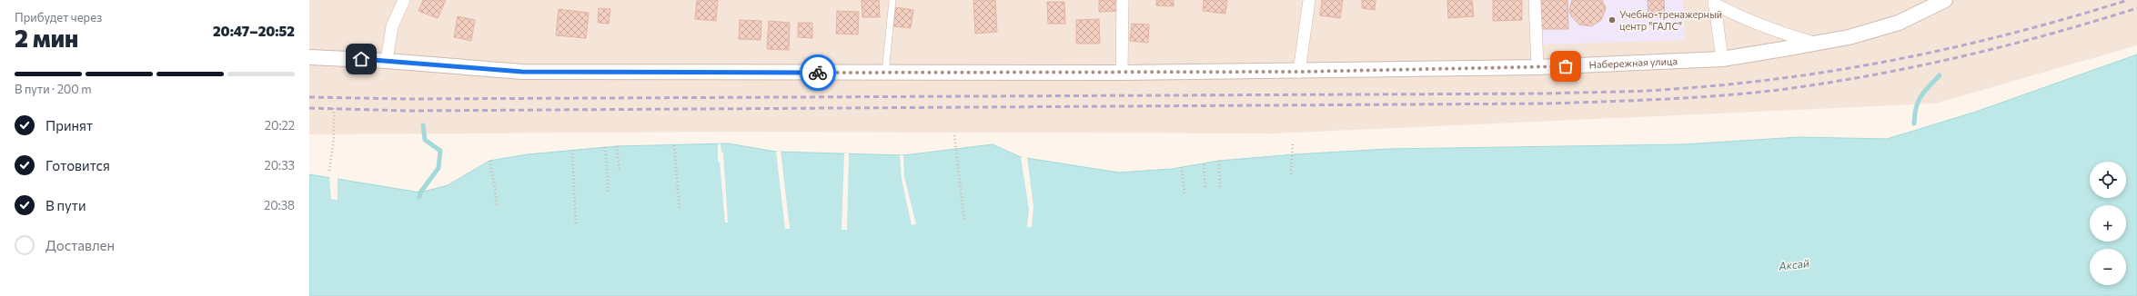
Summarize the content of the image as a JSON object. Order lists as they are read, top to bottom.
{
  "streets": {
    "street": ["Набережная улица"]
  },
  "water": ["Аксай"],
  "places": ["Учебно-тренажерный центр \"ГАЛС\""],
  "page": {
    "heading": ["2 мин", "Прибудет через", "20:47–20:52"],
    "bar": "В пути · 200 m",
    "list": [
      ["Принят", "20:22"],
      ["Готовится", "20:33"],
      ["В пути", "20:38"],
      "Доставлен"
    ],
    "map_buttons": ["+", "−"]
  }
}
